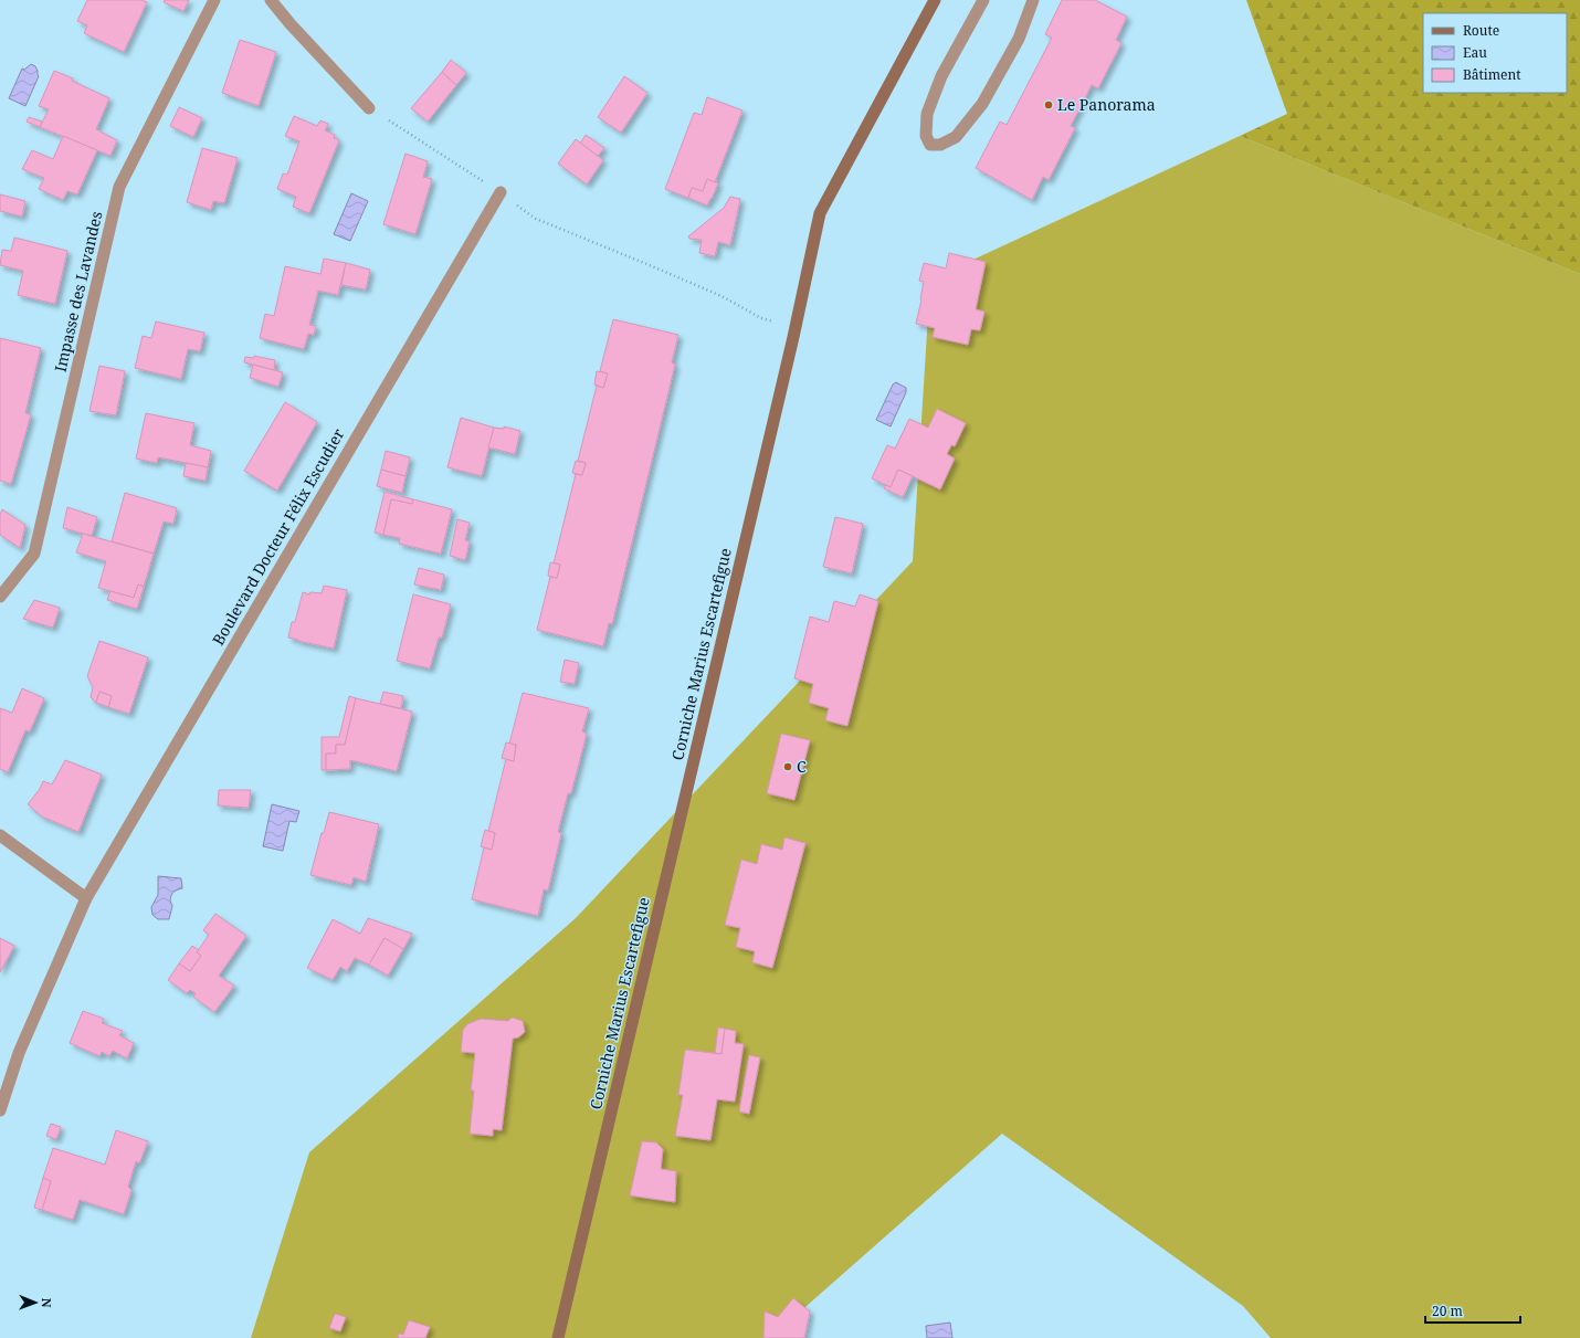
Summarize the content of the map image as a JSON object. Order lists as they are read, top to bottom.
{
  "streets": {
    "main road": ["Corniche Marius Escartefigue"],
    "street": ["Impasse des Lavandes", "Boulevard Docteur Félix Escudier"]
  },
  "places": ["Le Panorama", "C"],
  "legend": ["Route", "Eau", "Bâtiment"],
  "scale_bar": "20 m",
  "north": "right"
}
